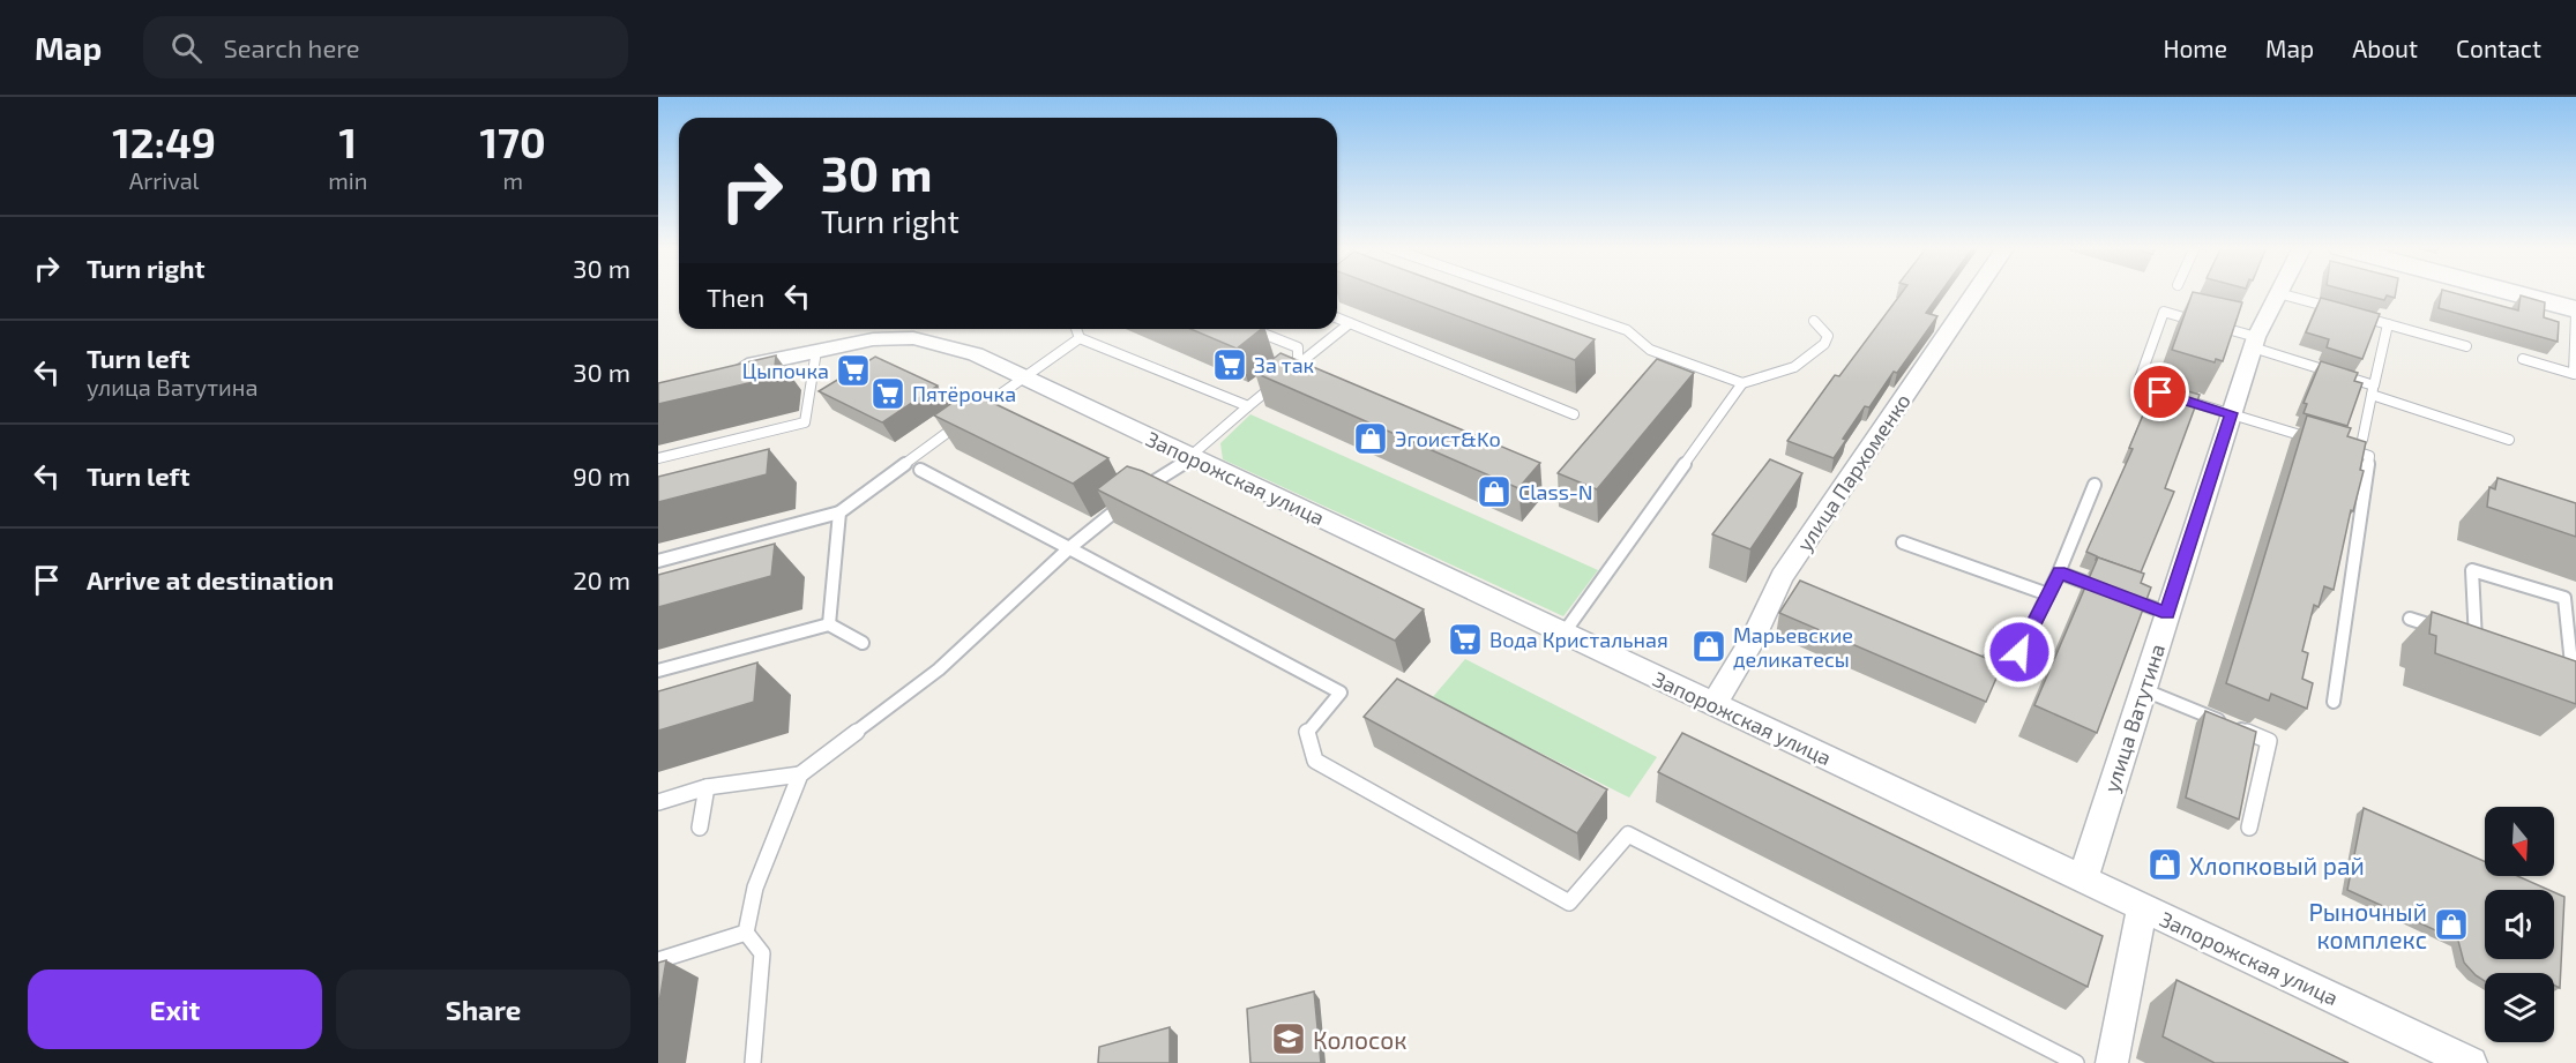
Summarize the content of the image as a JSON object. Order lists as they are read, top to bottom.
{
  "streets": {
    "street": ["улица Пархоменко", "Запорожская улица", "улица Ватутина"]
  },
  "crossings": [
    ["улица Пархоменко", "Запорожская улица"],
    ["Запорожская улица", "улица Ватутина"]
  ],
  "places": {
    "supermarket": [
      "За так",
      "Цыпочка",
      "Пятёрочка",
      "Вода Кристальная"
    ],
    "shop": [
      "Эгоист&Kо",
      "Class-N",
      "Марьевские деликатесы",
      "Хлопковый рай",
      "Рыночный комплекс"
    ],
    "school or university": ["Колосок"]
  },
  "north": "bottom",
  "page": {
    "header": "Map",
    "search": "Search here",
    "nav": [
      "Home",
      "Map",
      "About",
      "Contact"
    ],
    "eta": [
      "12:49",
      "Arrival",
      "1",
      "min",
      "170",
      "m"
    ],
    "turn": ["30 m", "Turn right"],
    "list": [
      {
        "name": "Turn right",
        "value": "30 m"
      },
      {
        "name": "Turn left",
        "note": "улица Ватутина",
        "value": "30 m"
      },
      {
        "name": "Turn left",
        "value": "90 m"
      },
      {
        "name": "Arrive at destination",
        "value": "20 m"
      }
    ],
    "then": "Then",
    "buttons": ["Exit", "Share"]
  }
}
